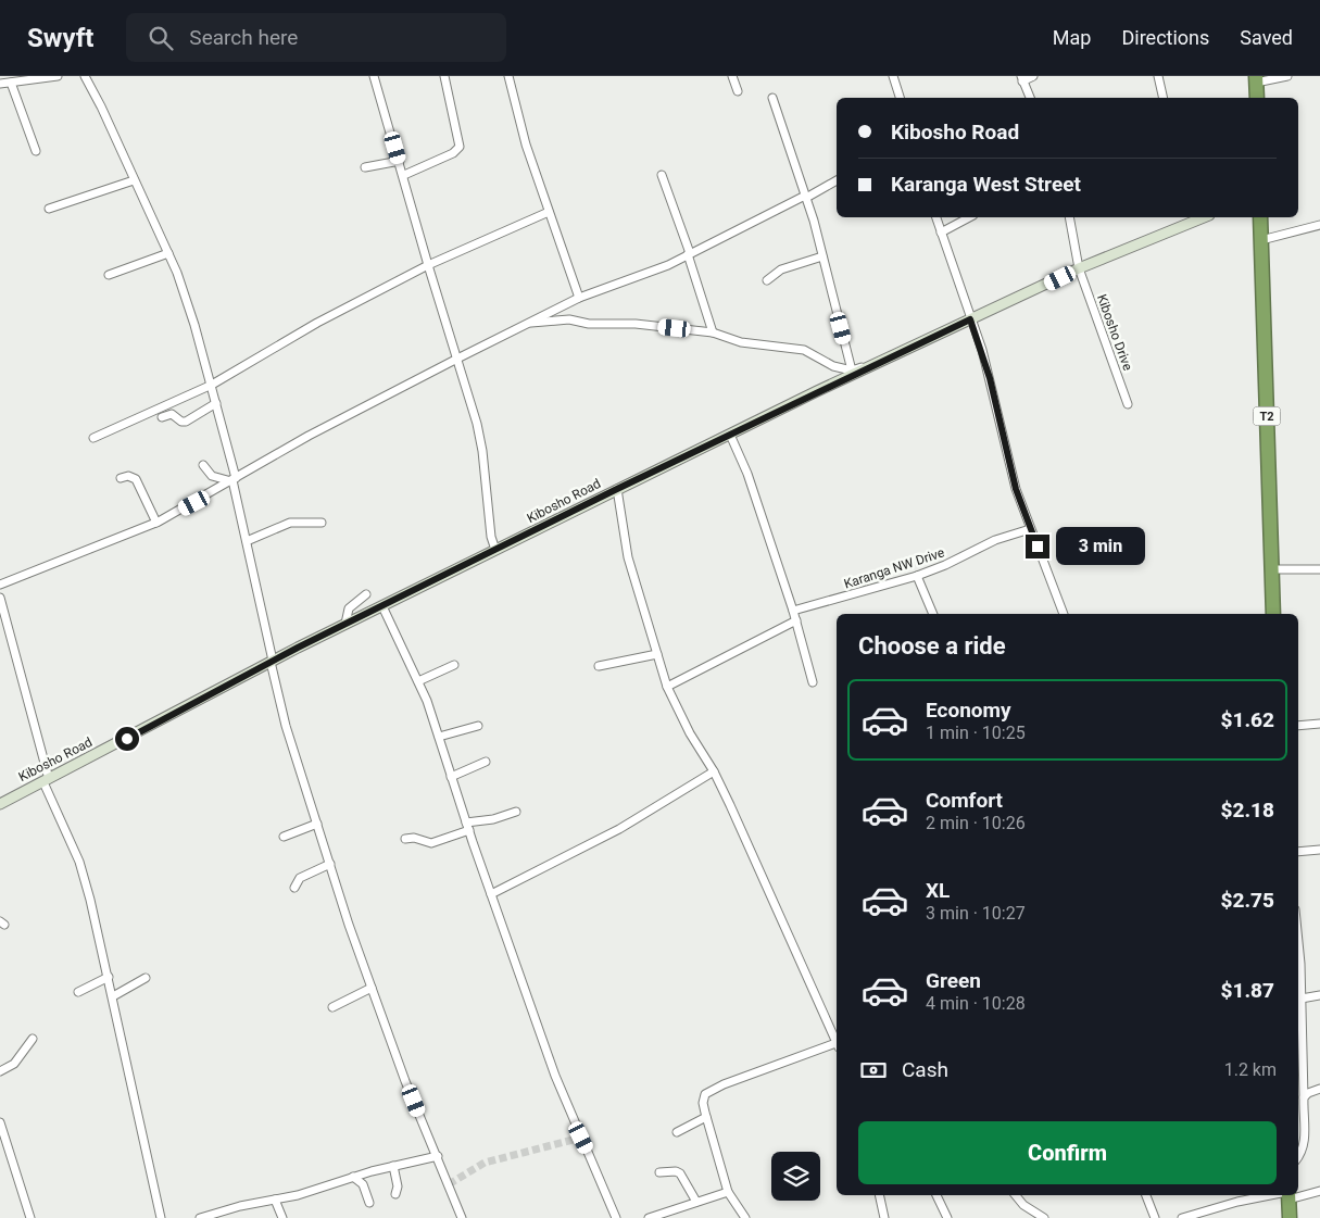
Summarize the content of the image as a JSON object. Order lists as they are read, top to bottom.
{
  "streets": {
    "highway": ["T2"],
    "street": ["Kibosho Drive", "Kibosho Road", "Karanga NW Drive"]
  },
  "crossings": [
    ["Kibosho Drive", "Kibosho Road"]
  ],
  "page": {
    "header": "Swyft",
    "search": "Search here",
    "nav": ["Map", "Directions", "Saved"],
    "banner": ["Kibosho Road", "Karanga West Street"],
    "bubble": "3 min",
    "heading": "Choose a ride",
    "list": [
      {
        "name": "Economy",
        "note": "1 min · 10:25",
        "value": "$1.62"
      },
      {
        "name": "Comfort",
        "note": "2 min · 10:26",
        "value": "$2.18"
      },
      {
        "name": "XL",
        "note": "3 min · 10:27",
        "value": "$2.75"
      },
      {
        "name": "Green",
        "note": "4 min · 10:28",
        "value": "$1.87"
      }
    ],
    "pay": ["Cash", "1.2 km"],
    "buttons": "Confirm"
  }
}
